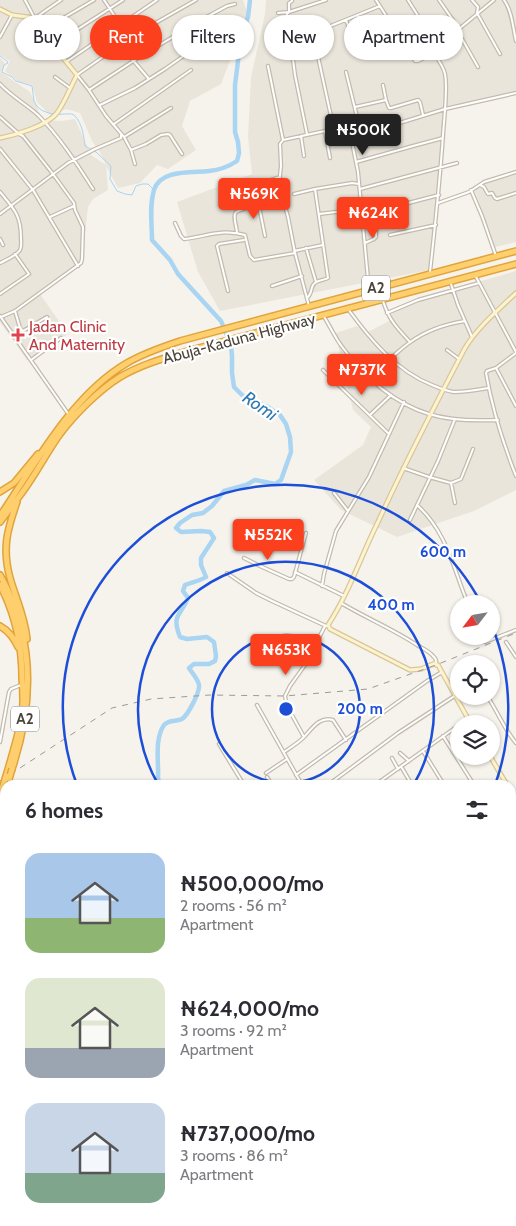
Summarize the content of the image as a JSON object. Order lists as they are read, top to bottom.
{
  "streets": {
    "highway": ["A2", "Abuja-Kaduna Highway"]
  },
  "crossings": [
    ["A2", "Abuja-Kaduna Highway"]
  ],
  "water": ["Romi"],
  "places": {
    "health": ["Jadan Clinic And Maternity"]
  },
  "north": "bottom left",
  "page": {
    "chip": [
      "Buy",
      "Rent",
      "Filters",
      "New",
      "Apartment"
    ],
    "price": [
      "₦500K",
      "₦569K",
      "₦624K",
      "₦737K",
      "₦552K",
      "₦653K"
    ],
    "heading": "6 homes",
    "list": [
      {
        "name": "₦500,000/mo",
        "note": "2 rooms · 56 m² · Apartment"
      },
      {
        "name": "₦624,000/mo",
        "note": "3 rooms · 92 m² · Apartment"
      },
      {
        "name": "₦737,000/mo",
        "note": "3 rooms · 86 m² · Apartment"
      }
    ]
  },
  "rings": ["600 m", "400 m", "200 m"]
}
